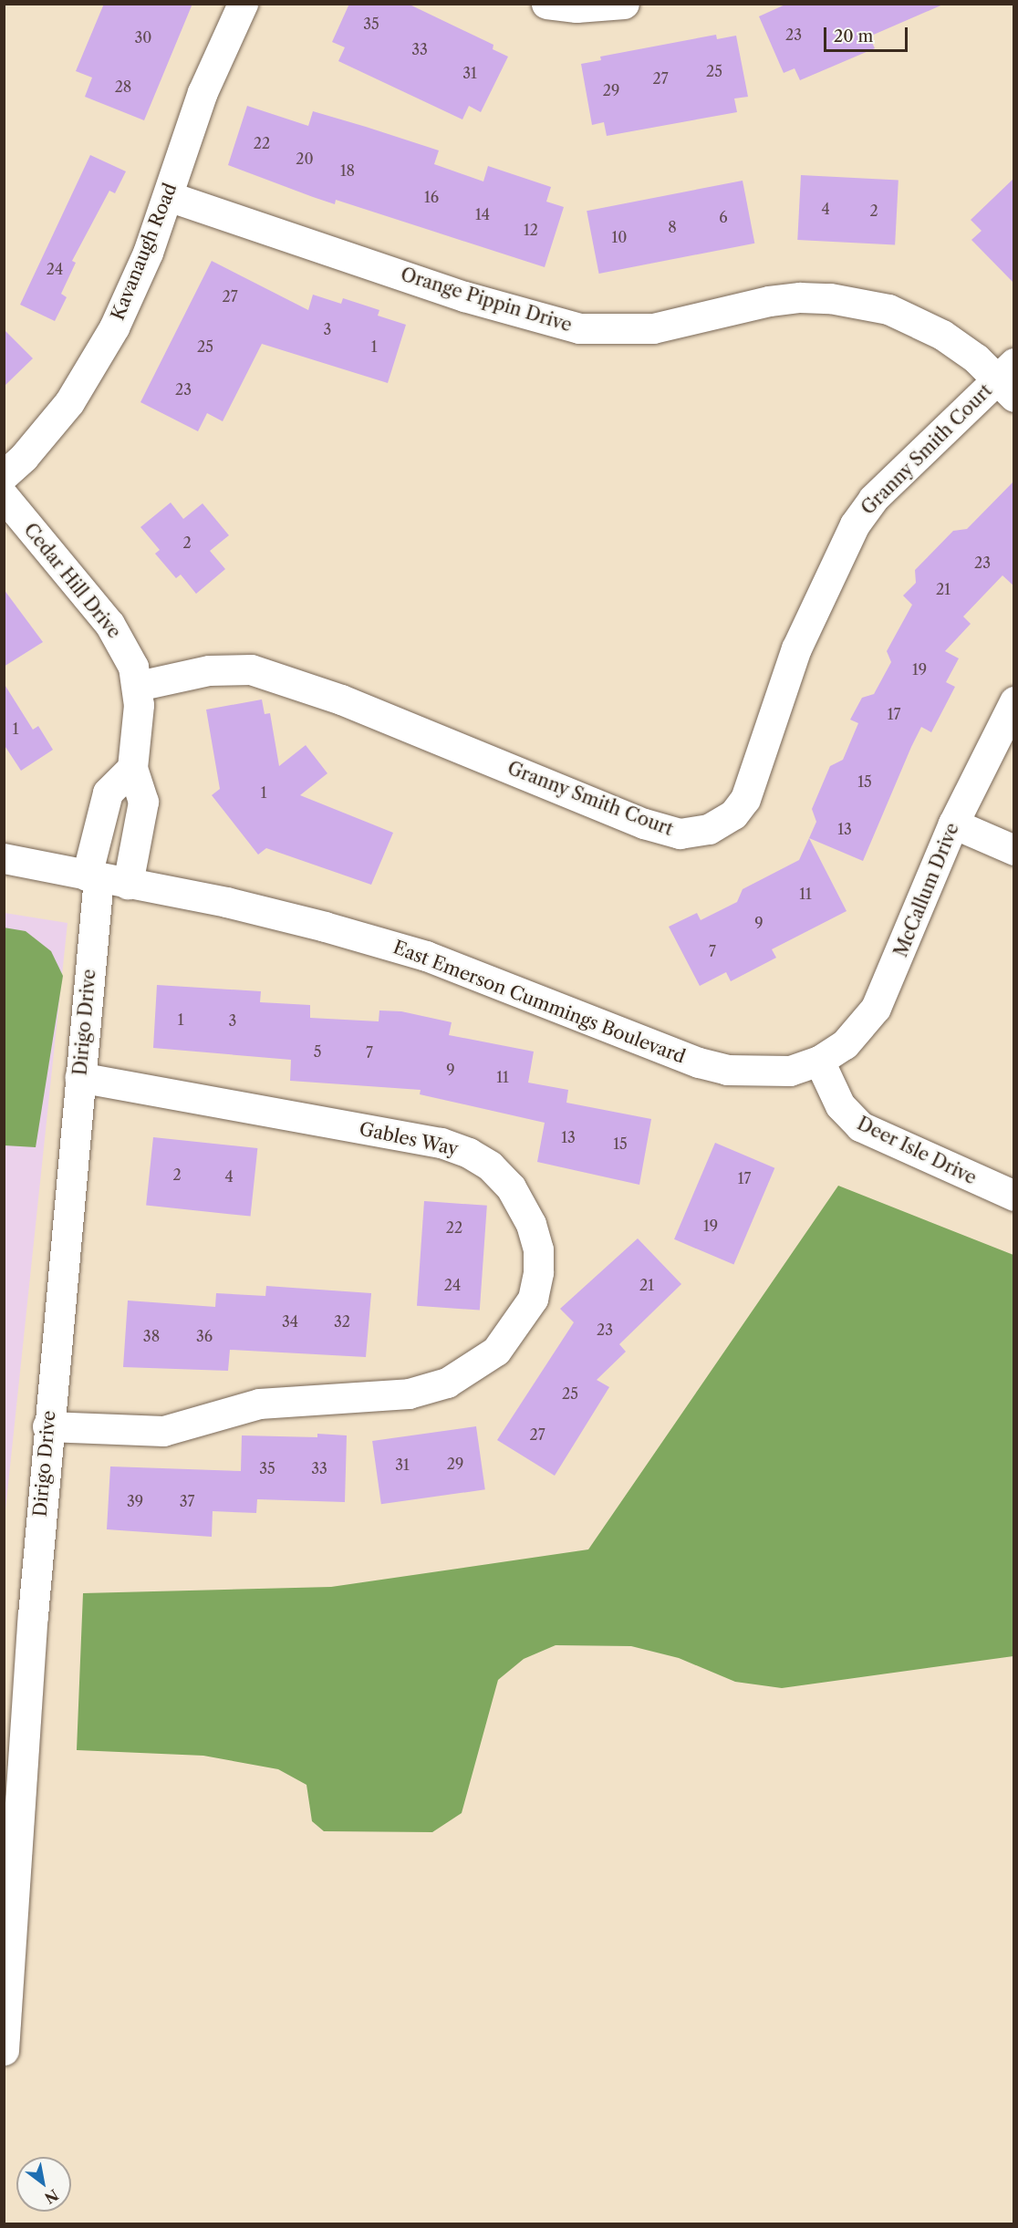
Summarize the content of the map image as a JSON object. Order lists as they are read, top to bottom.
{
  "streets": {
    "street": [
      "Kavanaugh Road",
      "Orange Pippin Drive",
      "Granny Smith Court",
      "Cedar Hill Drive",
      "McCallum Drive",
      "East Emerson Cummings Boulevard",
      "Dirigo Drive",
      "Gables Way",
      "Deer Isle Drive"
    ]
  },
  "crossings": [
    ["Kavanaugh Road", "Orange Pippin Drive"],
    ["Orange Pippin Drive", "Granny Smith Court"],
    ["Granny Smith Court", "Cedar Hill Drive"],
    ["Cedar Hill Drive", "East Emerson Cummings Boulevard"],
    ["McCallum Drive", "East Emerson Cummings Boulevard"],
    ["McCallum Drive", "Deer Isle Drive"],
    ["East Emerson Cummings Boulevard", "Dirigo Drive"],
    ["East Emerson Cummings Boulevard", "Deer Isle Drive"],
    ["Dirigo Drive", "Gables Way"]
  ],
  "house_numbers": [
    "35",
    "23",
    "30",
    "33",
    "25",
    "31",
    "27",
    "28",
    "29",
    "22",
    "20",
    "18",
    "16",
    "4",
    "2",
    "14",
    "6",
    "8",
    "12",
    "10",
    "24",
    "27",
    "3",
    "25",
    "1",
    "23",
    "2",
    "23",
    "21",
    "19",
    "17",
    "1",
    "15",
    "1",
    "13",
    "11",
    "9",
    "7",
    "1",
    "3",
    "5",
    "7",
    "9",
    "11",
    "13",
    "15",
    "2",
    "4",
    "17",
    "19",
    "22",
    "24",
    "21",
    "34",
    "32",
    "23",
    "38",
    "36",
    "25",
    "27",
    "29",
    "31",
    "35",
    "33",
    "39",
    "37"
  ],
  "scale_bar": "20 m",
  "north": "bottom right"
}
